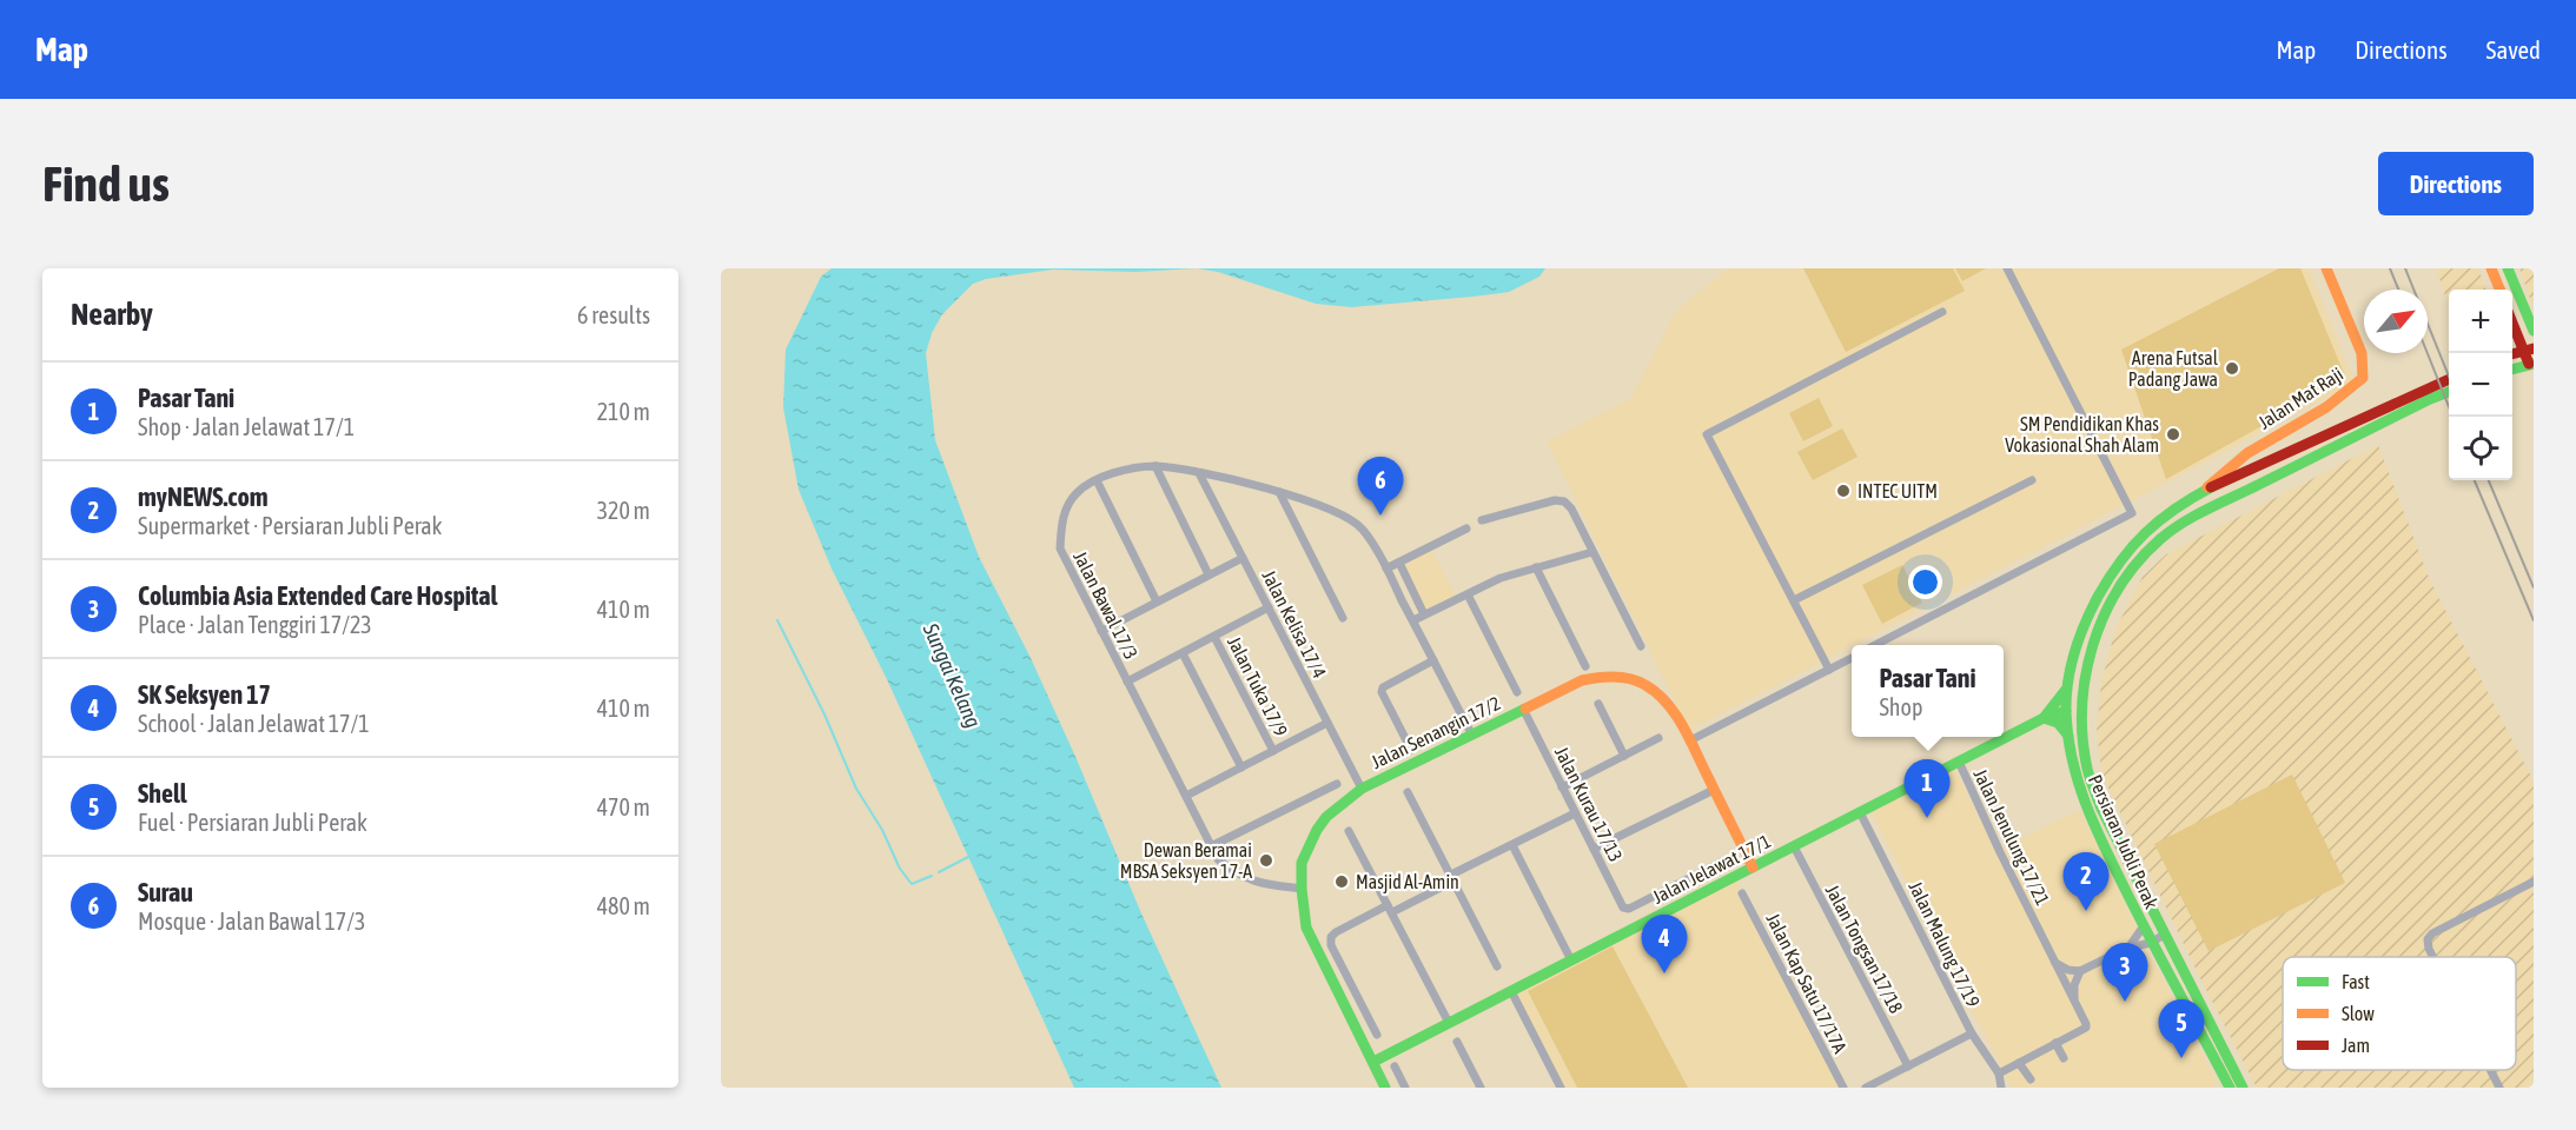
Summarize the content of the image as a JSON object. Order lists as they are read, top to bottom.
{
  "streets": {
    "main road": [
      "Jalan Mat Raji",
      "Jalan Senangin 17/2",
      "Persiaran Jubli Perak",
      "Jalan Jelawat 17/1"
    ],
    "street": [
      "Jalan Bawal 17/3",
      "Jalan Kelisa 17/4",
      "Jalan Tuka 17/9",
      "Jalan Kurau 17/13",
      "Jalan Jenulung 17/21",
      "Jalan Malung 17/19",
      "Jalan Tongsan 17/18",
      "Jalan Kap Satu 17/17A"
    ]
  },
  "crossings": [
    ["Jalan Mat Raji", "Persiaran Jubli Perak"],
    ["Jalan Bawal 17/3", "Jalan Kelisa 17/4"],
    ["Jalan Bawal 17/3", "Jalan Senangin 17/2"],
    ["Jalan Kelisa 17/4", "Jalan Senangin 17/2"],
    ["Jalan Senangin 17/2", "Jalan Kurau 17/13"],
    ["Jalan Senangin 17/2", "Jalan Jelawat 17/1"],
    ["Jalan Jenulung 17/21", "Jalan Jelawat 17/1"],
    ["Persiaran Jubli Perak", "Jalan Jelawat 17/1"],
    ["Jalan Jelawat 17/1", "Jalan Malung 17/19"],
    ["Jalan Jelawat 17/1", "Jalan Tongsan 17/18"]
  ],
  "water": ["Sungai Kelang"],
  "places": [
    "Arena Futsal Padang Jawa",
    "SM Pendidikan Khas Vokasional Shah Alam",
    "INTEC UITM",
    "Dewan Beramai MBSA Seksyen 17-A",
    "Masjid Al-Amin"
  ],
  "legend": ["Fast", "Slow", "Jam"],
  "north": "top right",
  "page": {
    "header": "Map",
    "nav": ["Map", "Directions", "Saved"],
    "buttons": "Directions",
    "title": "Find us",
    "heading": ["Nearby", "6 results"],
    "map_buttons": ["+", "−"],
    "list": [
      {
        "mark": "1",
        "name": "Pasar Tani",
        "note": "Shop · Jalan Jelawat 17/1",
        "value": "210 m"
      },
      {
        "mark": "2",
        "name": "myNEWS.com",
        "note": "Supermarket · Persiaran Jubli Perak",
        "value": "320 m"
      },
      {
        "mark": "3",
        "name": "Columbia Asia Extended Care Hospital",
        "note": "Place · Jalan Tenggiri 17/23",
        "value": "410 m"
      },
      {
        "mark": "4",
        "name": "SK Seksyen 17",
        "note": "School · Jalan Jelawat 17/1",
        "value": "410 m"
      },
      {
        "mark": "5",
        "name": "Shell",
        "note": "Fuel · Persiaran Jubli Perak",
        "value": "470 m"
      },
      {
        "mark": "6",
        "name": "Surau",
        "note": "Mosque · Jalan Bawal 17/3",
        "value": "480 m"
      }
    ],
    "pins": [
      "6",
      "1",
      "2",
      "4",
      "3",
      "5"
    ],
    "popup": ["Pasar Tani", "Shop"]
  }
}
